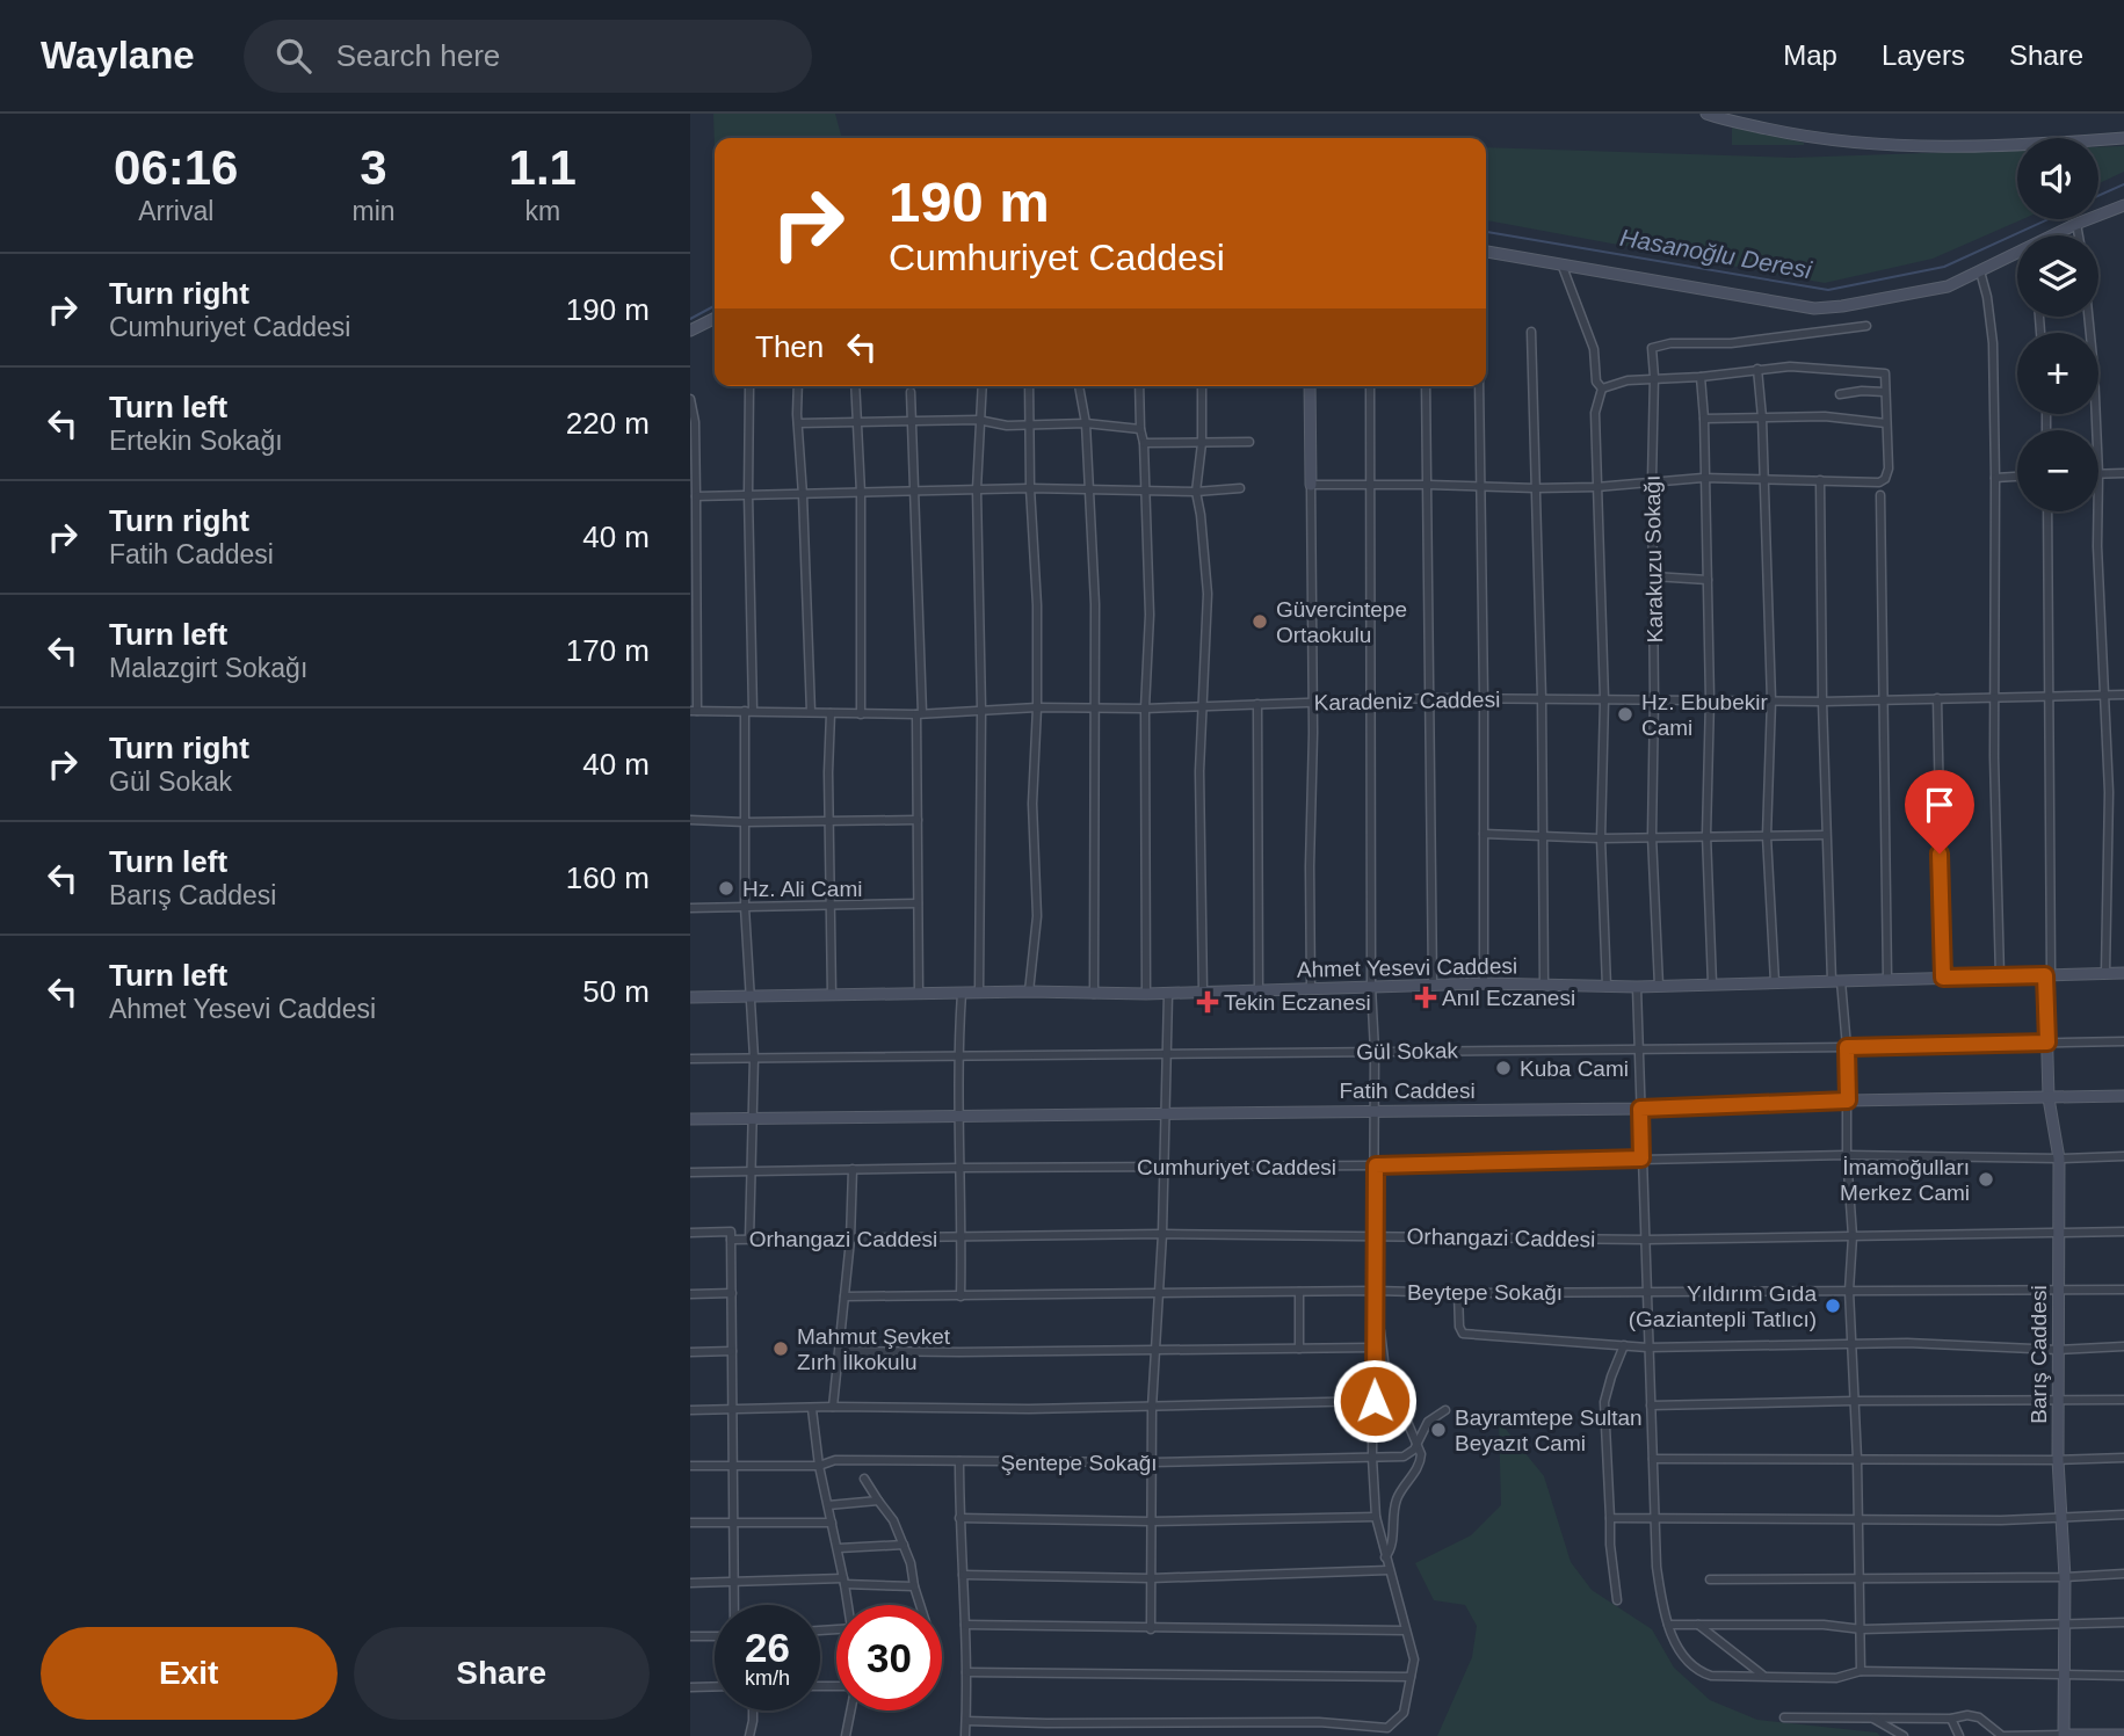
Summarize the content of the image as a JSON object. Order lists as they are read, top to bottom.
{
  "streets": {
    "main road": ["Ahmet Yesevi Caddesi", "Fatih Caddesi", "Barış Caddesi"],
    "street": [
      "Karakuzu Sokağı",
      "Karadeniz Caddesi",
      "Gül Sokak",
      "Cumhuriyet Caddesi",
      "Orhangazi Caddesi",
      "Beytepe Sokağı",
      "Şentepe Sokağı"
    ]
  },
  "crossings": [
    ["Karakuzu Sokağı", "Karadeniz Caddesi"],
    ["Karakuzu Sokağı", "Ahmet Yesevi Caddesi"],
    ["Ahmet Yesevi Caddesi", "Barış Caddesi"],
    ["Gül Sokak", "Barış Caddesi"],
    ["Fatih Caddesi", "Barış Caddesi"],
    ["Cumhuriyet Caddesi", "Barış Caddesi"],
    ["Orhangazi Caddesi", "Barış Caddesi"],
    ["Beytepe Sokağı", "Barış Caddesi"]
  ],
  "water": ["Hasanoğlu Deresi"],
  "places": {
    "other": [
      "Güvercintepe Ortaokulu",
      "Hz. Ebubekir Cami",
      "Hz. Ali Cami",
      "Kuba Cami",
      "İmamoğulları Merkez Cami",
      "Yıldırım Gıda (Gaziantepli Tatlıcı)",
      "Mahmut Şevket Zırh İlkokulu",
      "Bayramtepe Sultan Beyazıt Cami"
    ],
    "health": ["Anıl Eczanesi", "Tekin Eczanesi"]
  },
  "page": {
    "header": "Waylane",
    "search": "Search here",
    "nav": ["Map", "Layers", "Share"],
    "eta": [
      "06:16",
      "Arrival",
      "3",
      "min",
      "1.1",
      "km"
    ],
    "map_buttons": ["+", "−"],
    "turn": ["190 m", "Cumhuriyet Caddesi"],
    "list": [
      {
        "name": "Turn right",
        "note": "Cumhuriyet Caddesi",
        "value": "190 m"
      },
      {
        "name": "Turn left",
        "note": "Ertekin Sokağı",
        "value": "220 m"
      },
      {
        "name": "Turn right",
        "note": "Fatih Caddesi",
        "value": "40 m"
      },
      {
        "name": "Turn left",
        "note": "Malazgirt Sokağı",
        "value": "170 m"
      },
      {
        "name": "Turn right",
        "note": "Gül Sokak",
        "value": "40 m"
      },
      {
        "name": "Turn left",
        "note": "Barış Caddesi",
        "value": "160 m"
      },
      {
        "name": "Turn left",
        "note": "Ahmet Yesevi Caddesi",
        "value": "50 m"
      }
    ],
    "then": "Then",
    "speed": "26 km/h",
    "limit": "30",
    "buttons": ["Exit", "Share"]
  }
}
